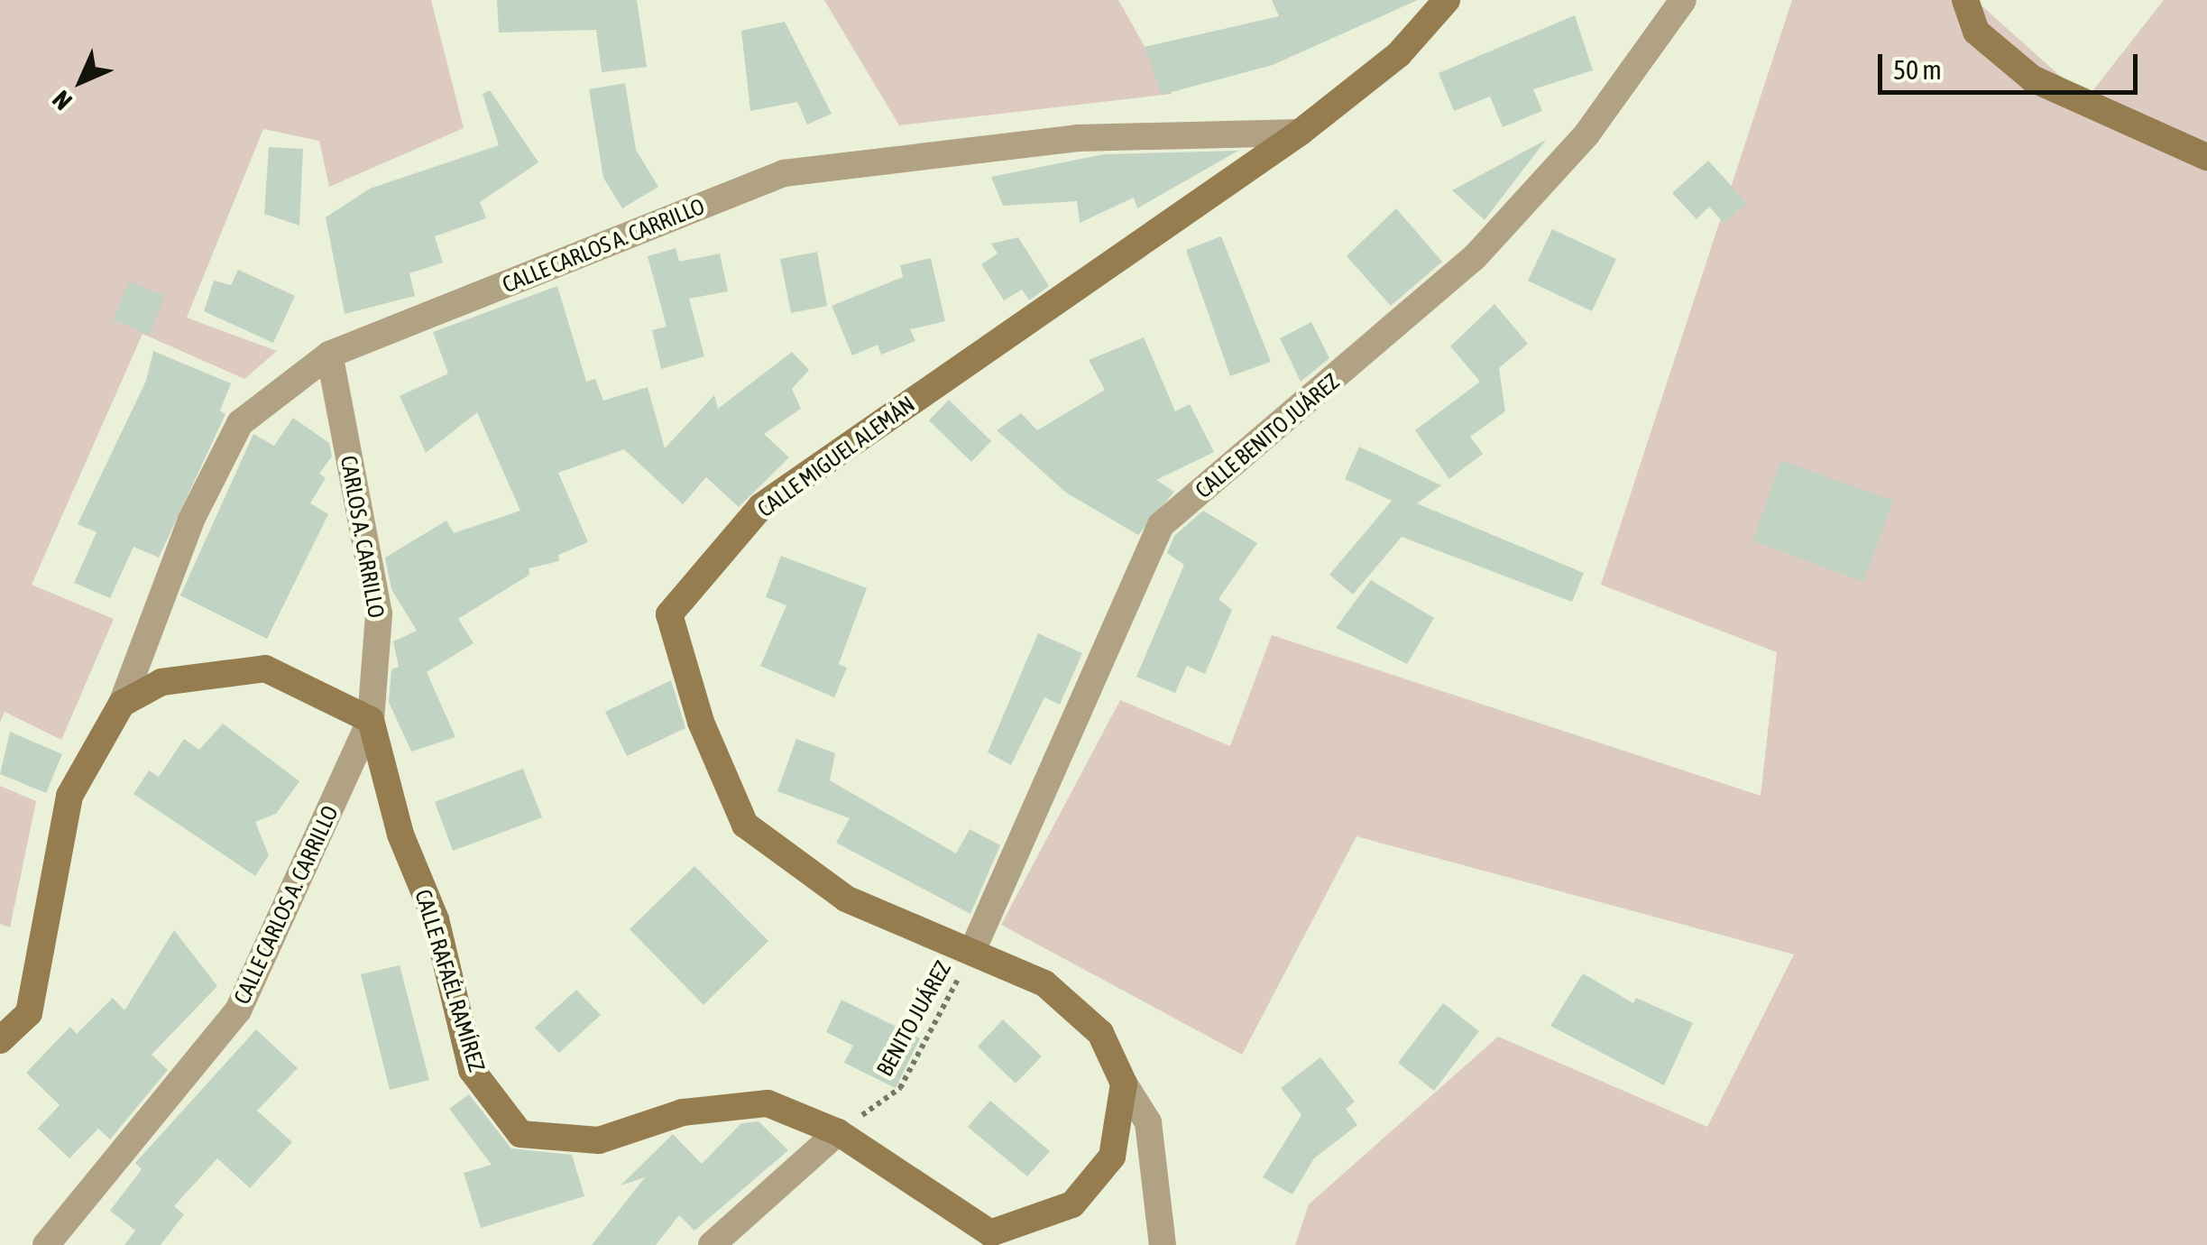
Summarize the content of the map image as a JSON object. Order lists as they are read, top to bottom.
{
  "streets": {
    "main road": ["CALLE MIGUEL ALEMÁN", "CALLE RAFAÉL RAMÍREZ"],
    "street": ["CALLE CARLOS A. CARRILLO", "CALLE BENITO JUÁREZ", "CARLOS A. CARRILLO"],
    "path": ["BENITO JUÁREZ"]
  },
  "crossings": [
    ["CALLE CARLOS A. CARRILLO", "CALLE MIGUEL ALEMÁN"],
    ["CALLE CARLOS A. CARRILLO", "CARLOS A. CARRILLO"],
    ["CALLE CARLOS A. CARRILLO", "CALLE RAFAÉL RAMÍREZ"],
    ["CALLE BENITO JUÁREZ", "CALLE MIGUEL ALEMÁN"],
    ["CALLE BENITO JUÁREZ", "BENITO JUÁREZ"],
    ["CALLE MIGUEL ALEMÁN", "CALLE RAFAÉL RAMÍREZ"],
    ["CALLE MIGUEL ALEMÁN", "BENITO JUÁREZ"],
    ["CARLOS A. CARRILLO", "CALLE RAFAÉL RAMÍREZ"],
    ["CALLE RAFAÉL RAMÍREZ", "BENITO JUÁREZ"]
  ],
  "scale_bar": "50 m",
  "north": "bottom left"
}
